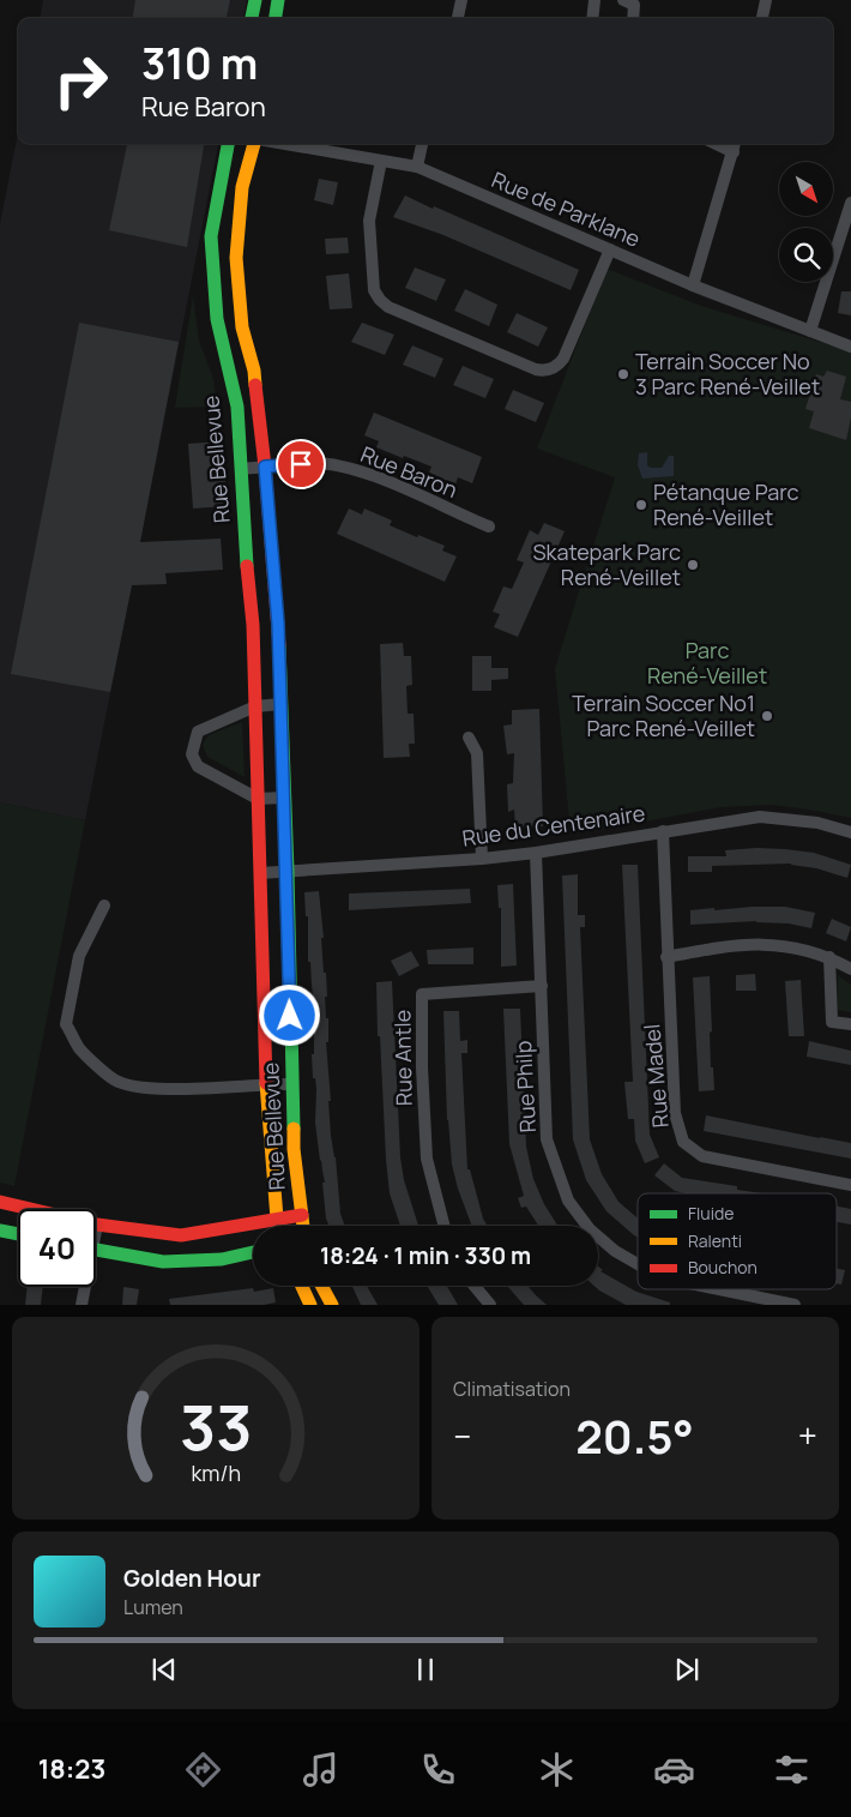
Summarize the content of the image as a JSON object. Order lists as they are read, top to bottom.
{
  "streets": {
    "street": [
      "Rue de Parklane",
      "Rue Bellevue",
      "Rue Baron",
      "Rue du Centenaire",
      "Rue Antle",
      "Rue Madel",
      "Rue Philp"
    ]
  },
  "crossings": [
    ["Rue Bellevue", "Rue Baron"],
    ["Rue Bellevue", "Rue du Centenaire"],
    ["Rue du Centenaire", "Rue Madel"],
    ["Rue du Centenaire", "Rue Philp"],
    ["Rue Antle", "Rue Philp"]
  ],
  "parks": ["Parc René-Veillet"],
  "places": [
    "Terrain Soccer No 3 Parc René-Veillet",
    "Pétanque Parc René-Veillet",
    "Skatepark Parc René-Veillet",
    "Terrain Soccer No1 Parc René-Veillet"
  ],
  "legend": ["Fluide", "Ralenti", "Bouchon"],
  "north": "bottom right",
  "page": {
    "turn": ["310 m", "Rue Baron"],
    "limit": "40",
    "trip": "18:24 · 1 min · 330 m",
    "tile": "Climatisation",
    "heat": ["−", "20.5°", "+"],
    "song": ["Golden Hour", "Lumen"],
    "tabs": "18:23",
    "gauge": ["33", "km/h"]
  }
}
